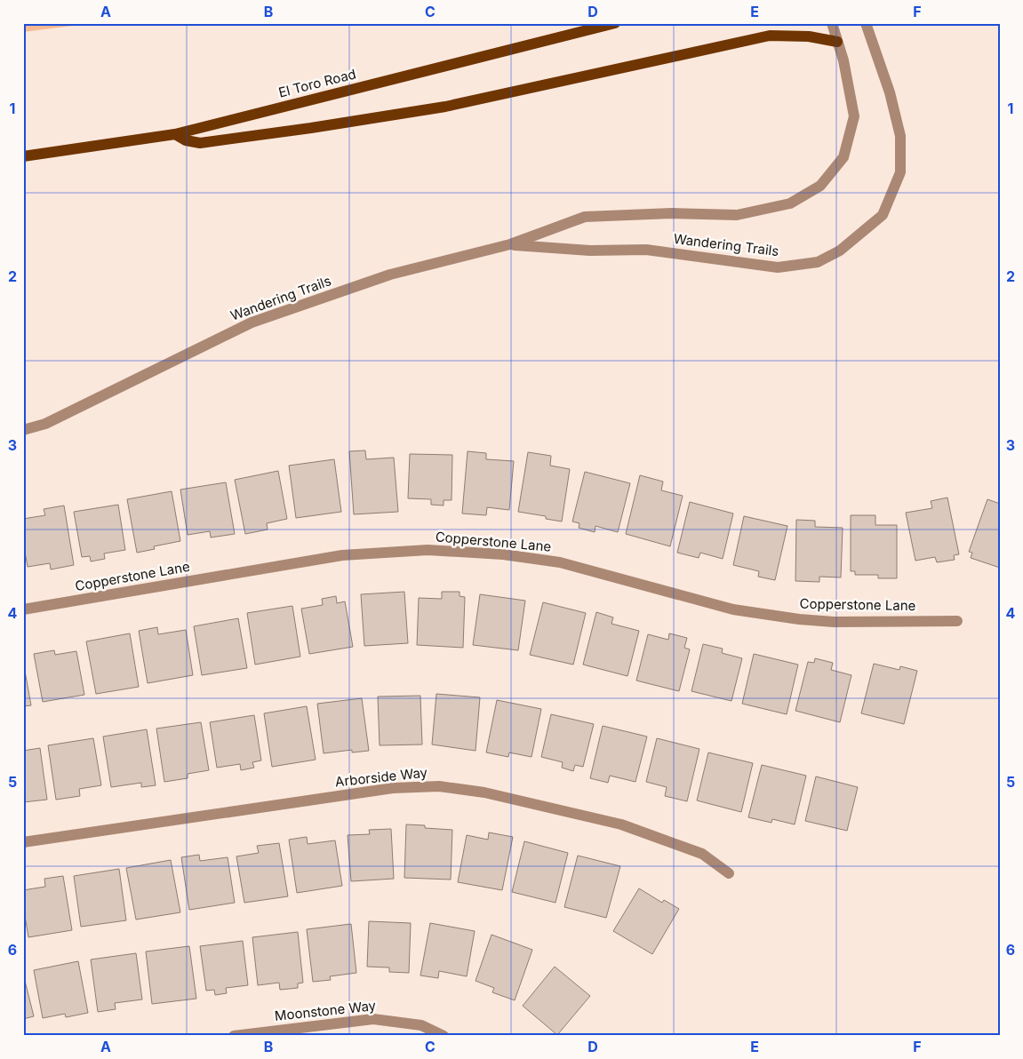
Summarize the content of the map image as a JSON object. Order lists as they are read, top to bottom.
{
  "streets": {
    "main road": ["El Toro Road"],
    "street": [
      "Wandering Trails",
      "Copperstone Lane",
      "Arborside Way",
      "Moonstone Way"
    ]
  },
  "grid": {
    "columns": [
      "A",
      "B",
      "C",
      "D",
      "E",
      "F"
    ],
    "rows": [
      "1",
      "2",
      "3",
      "4",
      "5",
      "6"
    ]
  }
}
